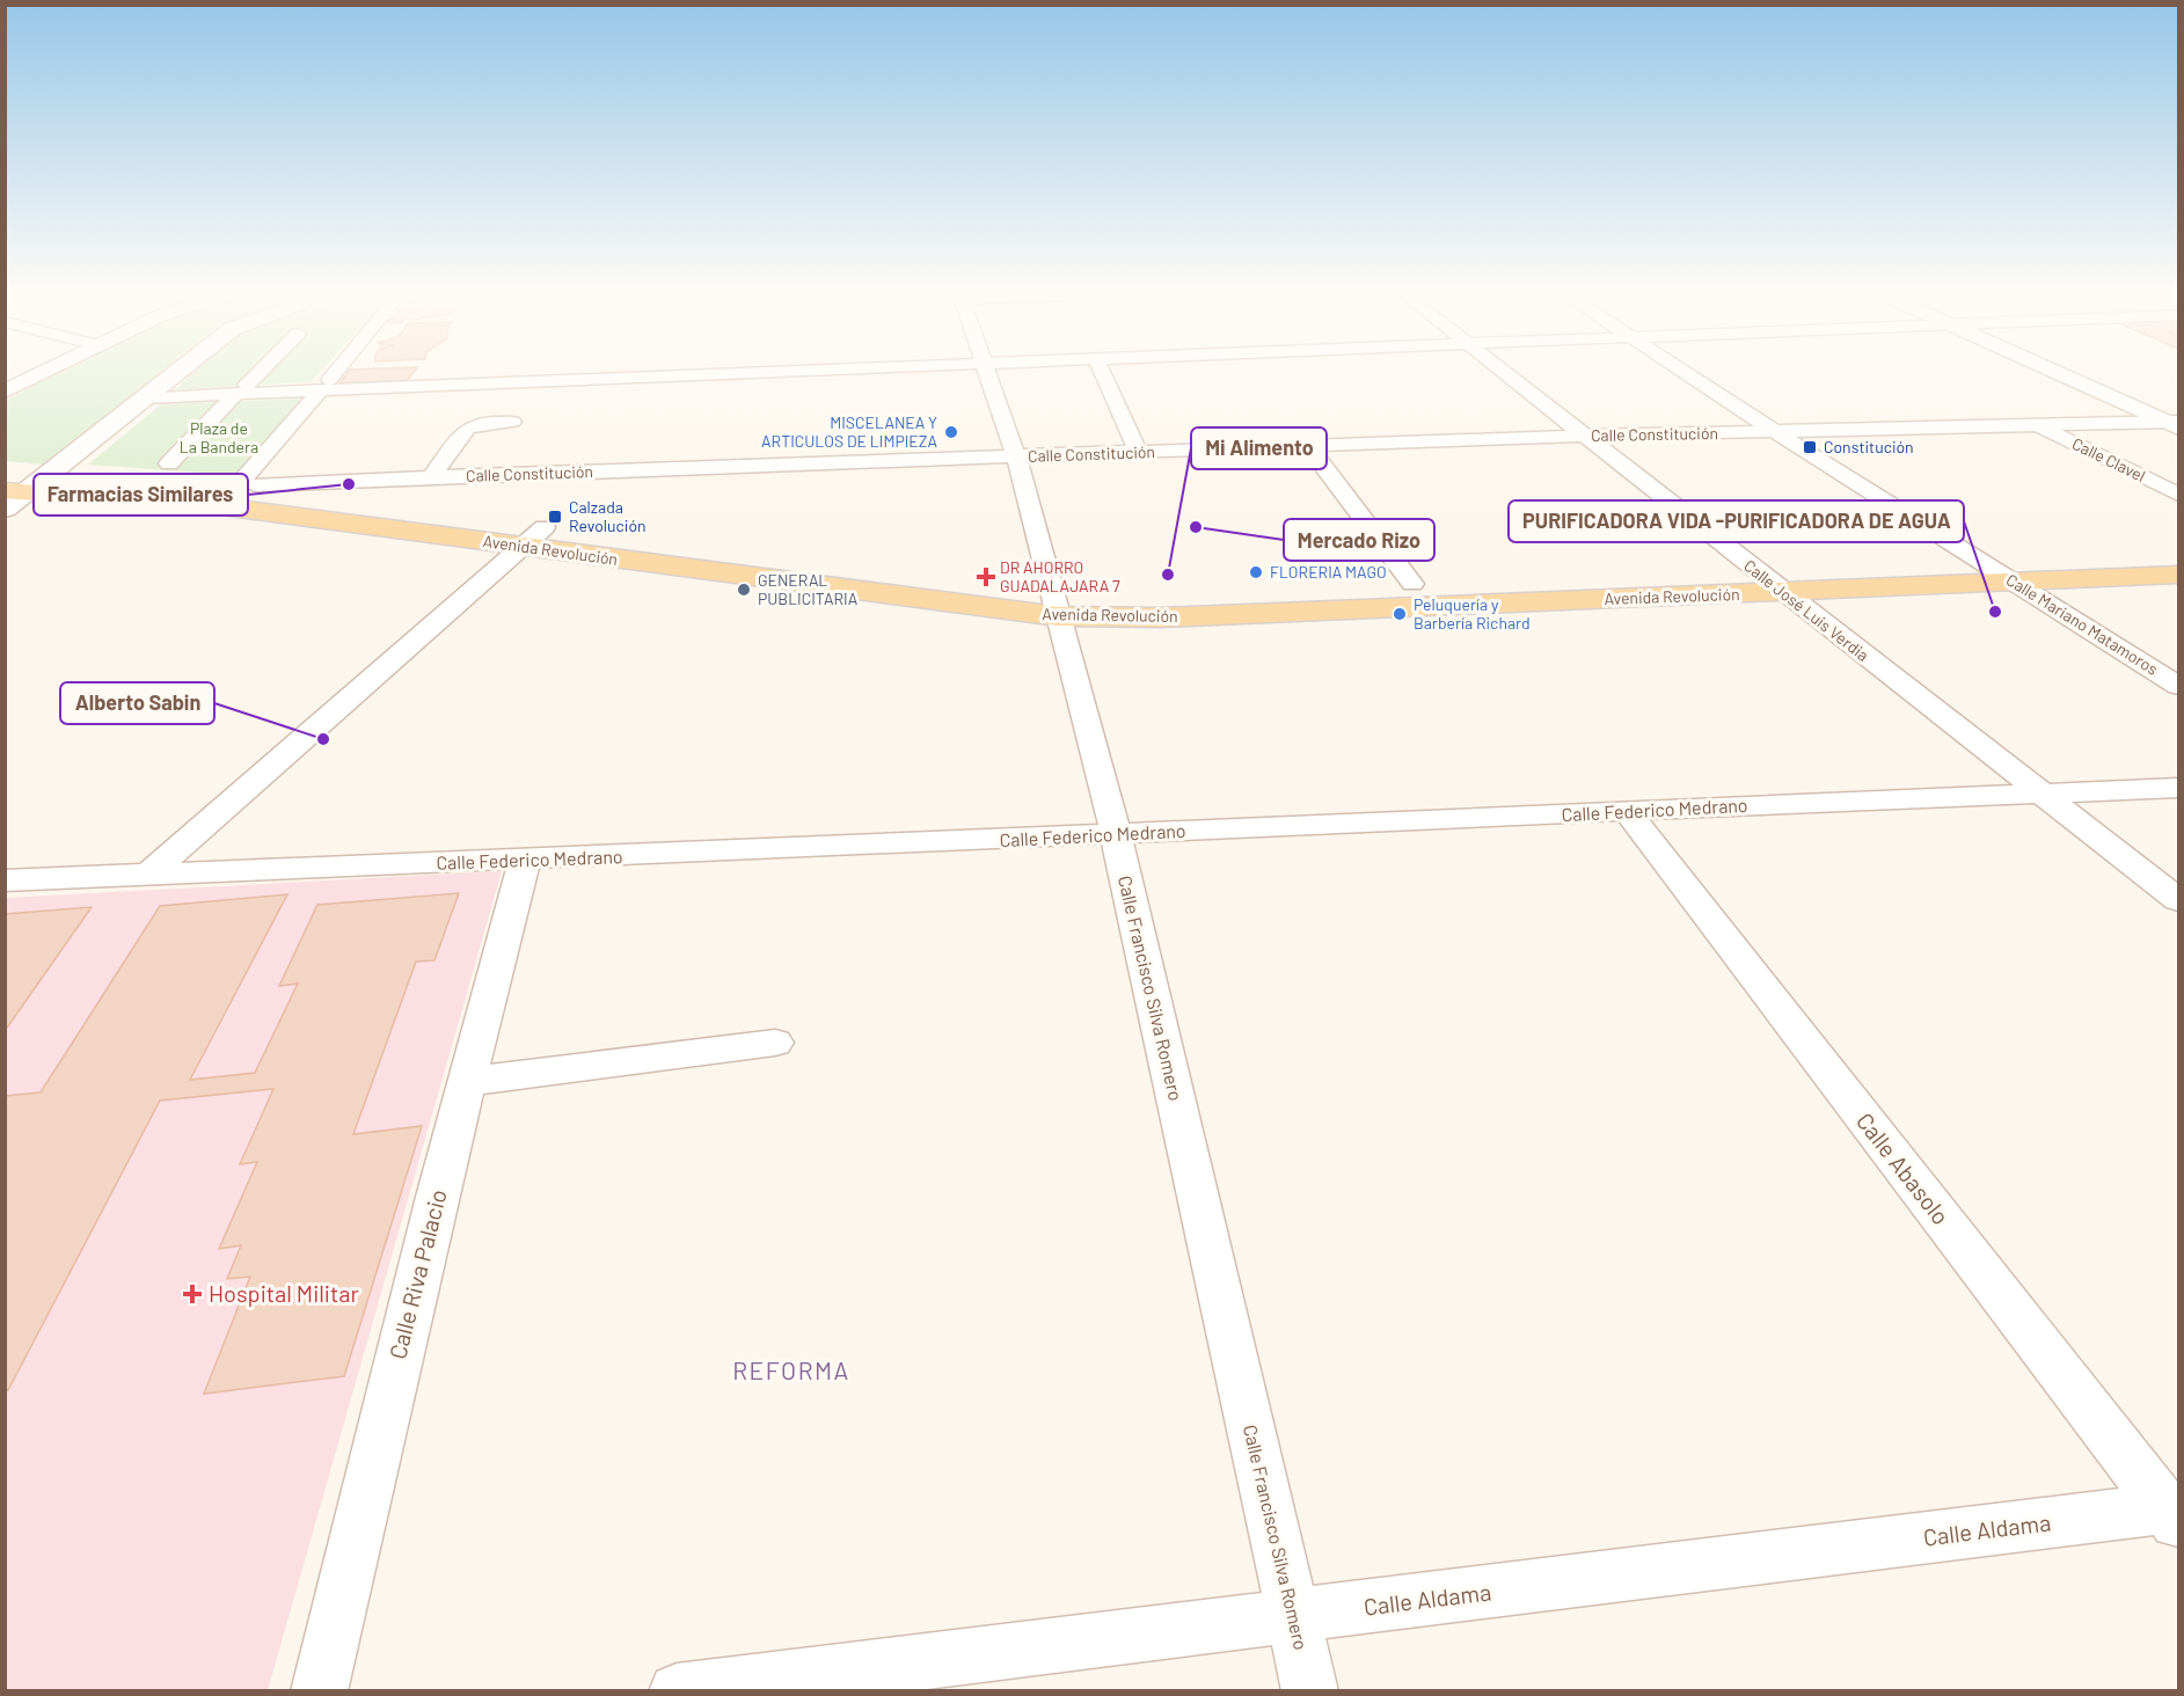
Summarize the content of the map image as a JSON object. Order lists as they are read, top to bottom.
{
  "streets": {
    "main road": ["Avenida Revolución"],
    "street": [
      "Calle Constitución",
      "Calle Clavel",
      "Calle José Luis Verdia",
      "Calle Mariano Matamoros",
      "Calle Federico Medrano",
      "Calle Francisco Silva Romero",
      "Calle Abasolo",
      "Calle Riva Palacio",
      "Calle Aldama"
    ]
  },
  "crossings": [
    ["Calle Constitución", "Calle Clavel"],
    ["Calle Constitución", "Avenida Revolución"],
    ["Calle Constitución", "Calle José Luis Verdia"],
    ["Calle Constitución", "Calle Mariano Matamoros"],
    ["Calle Constitución", "Calle Francisco Silva Romero"],
    ["Avenida Revolución", "Calle José Luis Verdia"],
    ["Avenida Revolución", "Calle Mariano Matamoros"],
    ["Avenida Revolución", "Calle Francisco Silva Romero"],
    ["Calle José Luis Verdia", "Calle Federico Medrano"],
    ["Calle Federico Medrano", "Calle Francisco Silva Romero"],
    ["Calle Federico Medrano", "Calle Abasolo"],
    ["Calle Federico Medrano", "Calle Riva Palacio"],
    ["Calle Francisco Silva Romero", "Calle Aldama"],
    ["Calle Abasolo", "Calle Aldama"]
  ],
  "districts": ["REFORMA"],
  "parks": ["Plaza de La Bandera"],
  "places": {
    "other": [
      "MISCELANEA Y ARTICULOS DE LIMPIEZA",
      "Farmacias Similares",
      "Mercado Rizo",
      "FLORERIA MAGO",
      "Mi Alimento",
      "GENERAL PUBLICITARIA",
      "PURIFICADORA VIDA -PURIFICADORA DE AGUA",
      "Peluquería y Barbería Richard",
      "Alberto Sabin"
    ],
    "transit": ["Constitución", "Calzada Revolución"],
    "health": ["DR AHORRO GUADALAJARA 7", "Hospital Militar"]
  }
}
